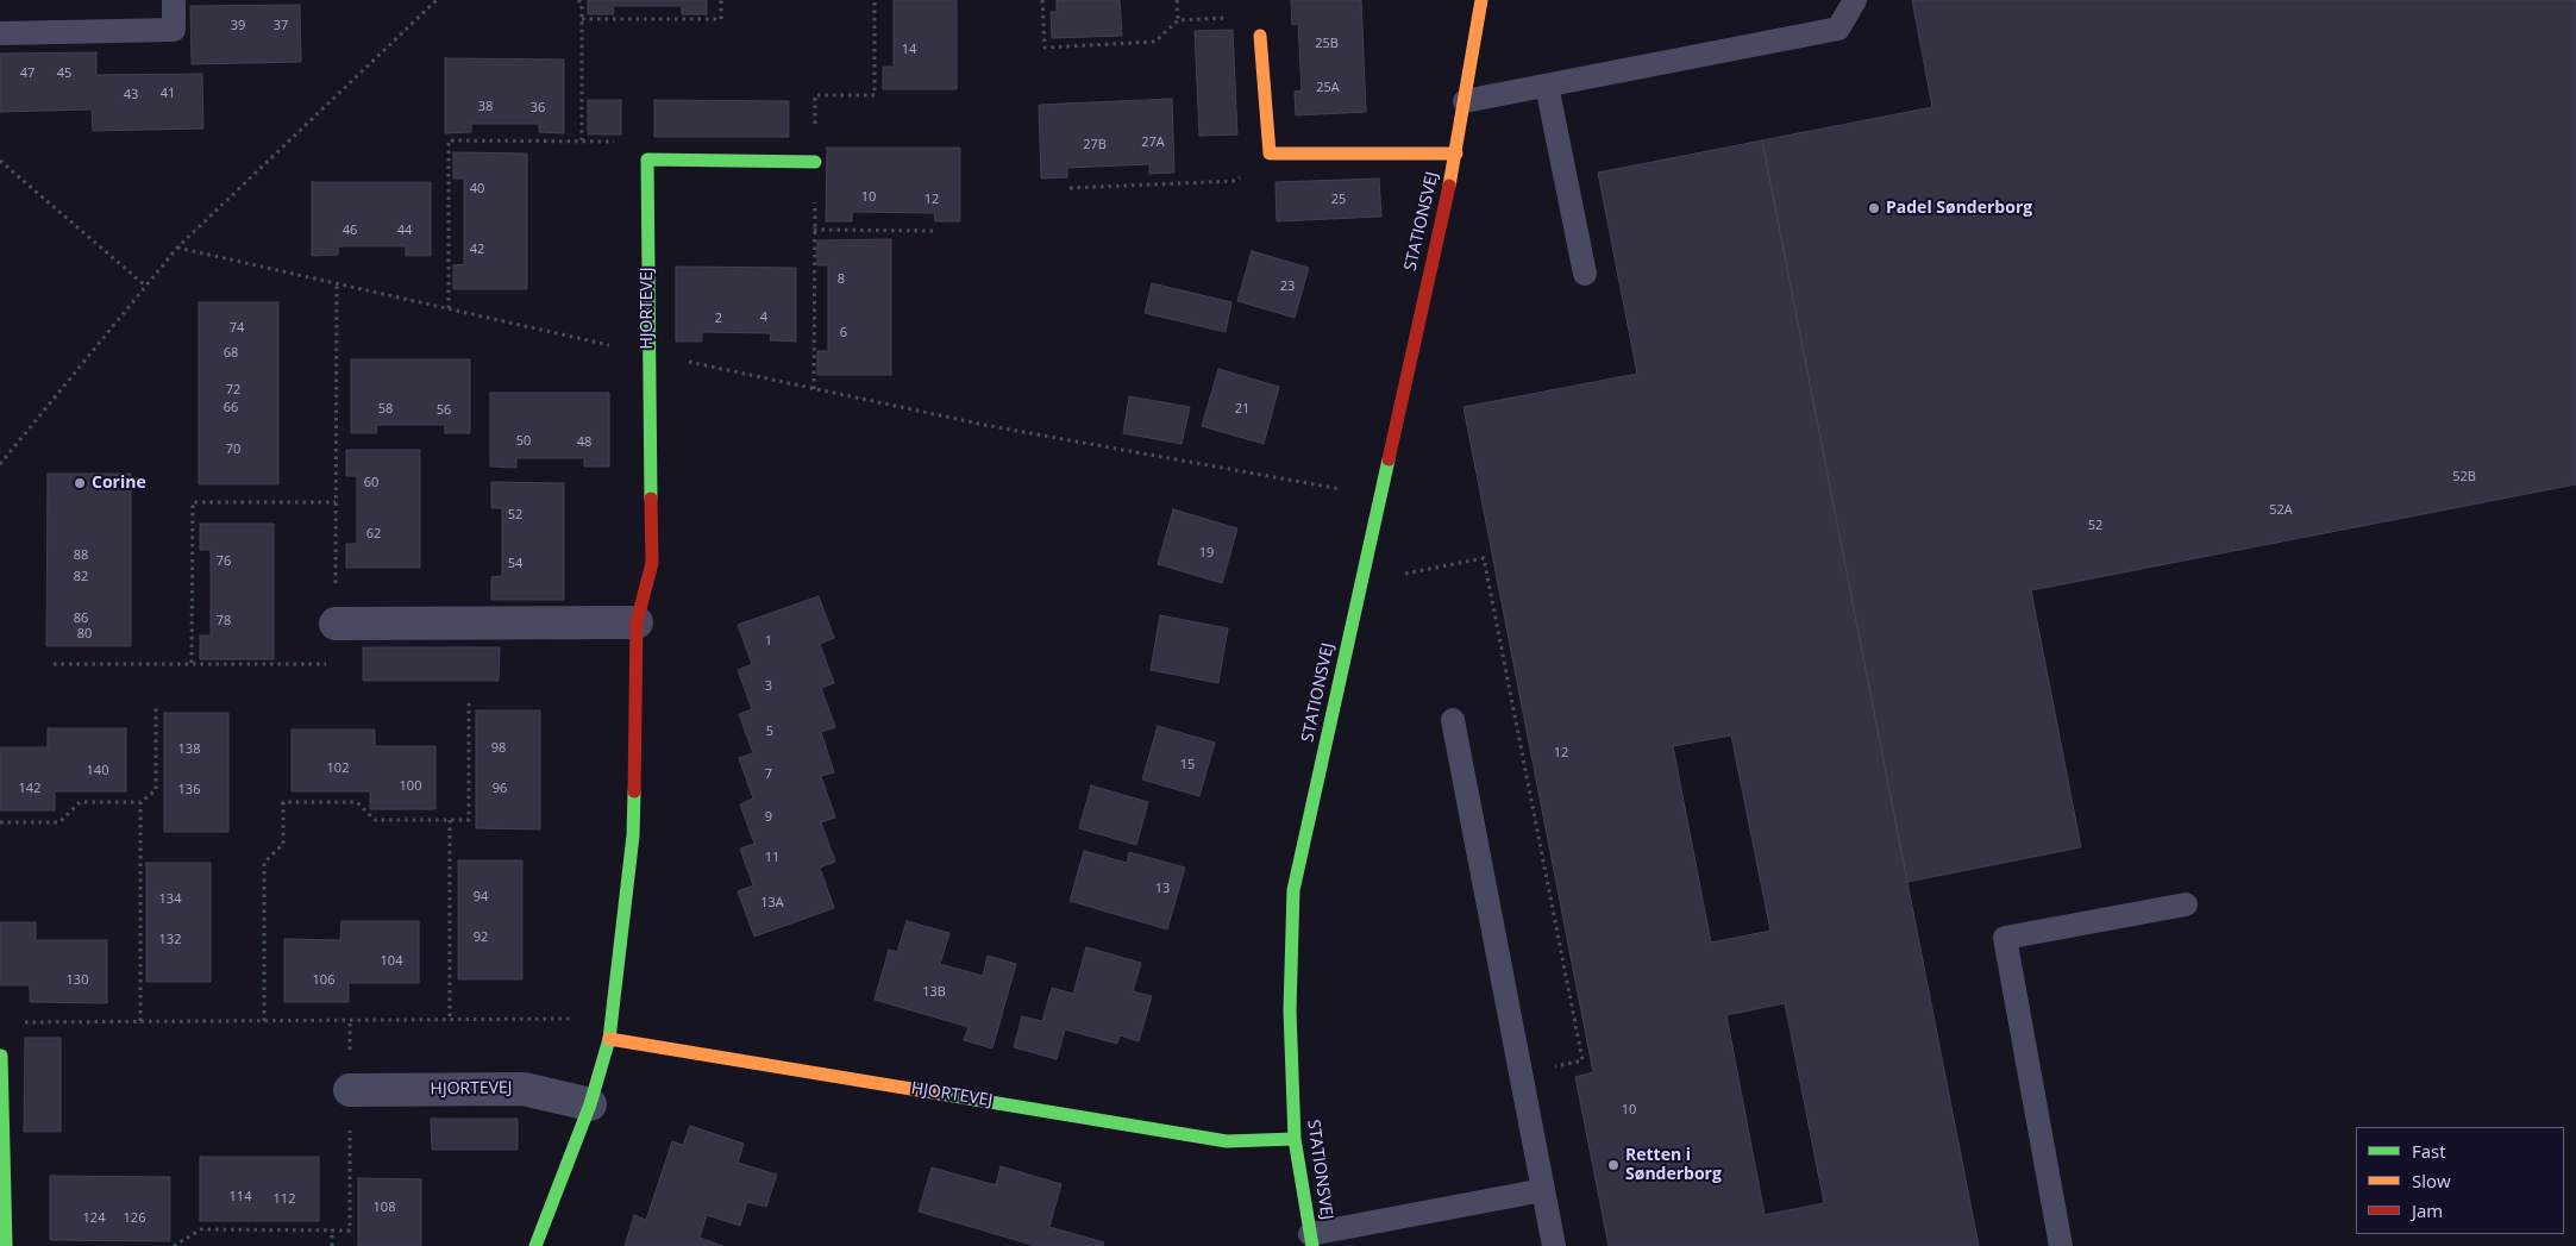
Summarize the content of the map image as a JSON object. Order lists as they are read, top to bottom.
{
  "streets": {
    "street": ["STATIONSVEJ", "HJORTEVEJ"]
  },
  "crossings": [
    ["STATIONSVEJ", "HJORTEVEJ"]
  ],
  "places": ["Padel Sønderborg", "Corine", "Retten i Sønderborg"],
  "house_numbers": [
    "39",
    "37",
    "25B",
    "14",
    "47",
    "45",
    "25A",
    "41",
    "43",
    "38",
    "36",
    "27A",
    "27B",
    "40",
    "10",
    "12",
    "25",
    "46",
    "44",
    "42",
    "8",
    "23",
    "4",
    "2",
    "74",
    "6",
    "68",
    "72",
    "66",
    "58",
    "21",
    "56",
    "50",
    "48",
    "70",
    "52B",
    "60",
    "52A",
    "52",
    "52",
    "62",
    "19",
    "88",
    "76",
    "54",
    "82",
    "86",
    "78",
    "80",
    "1",
    "3",
    "5",
    "98",
    "138",
    "12",
    "15",
    "102",
    "140",
    "7",
    "100",
    "142",
    "96",
    "136",
    "9",
    "11",
    "13",
    "94",
    "134",
    "13A",
    "92",
    "132",
    "104",
    "130",
    "106",
    "13B",
    "10",
    "114",
    "112",
    "108",
    "124",
    "126"
  ],
  "legend": ["Fast", "Slow", "Jam"]
}
